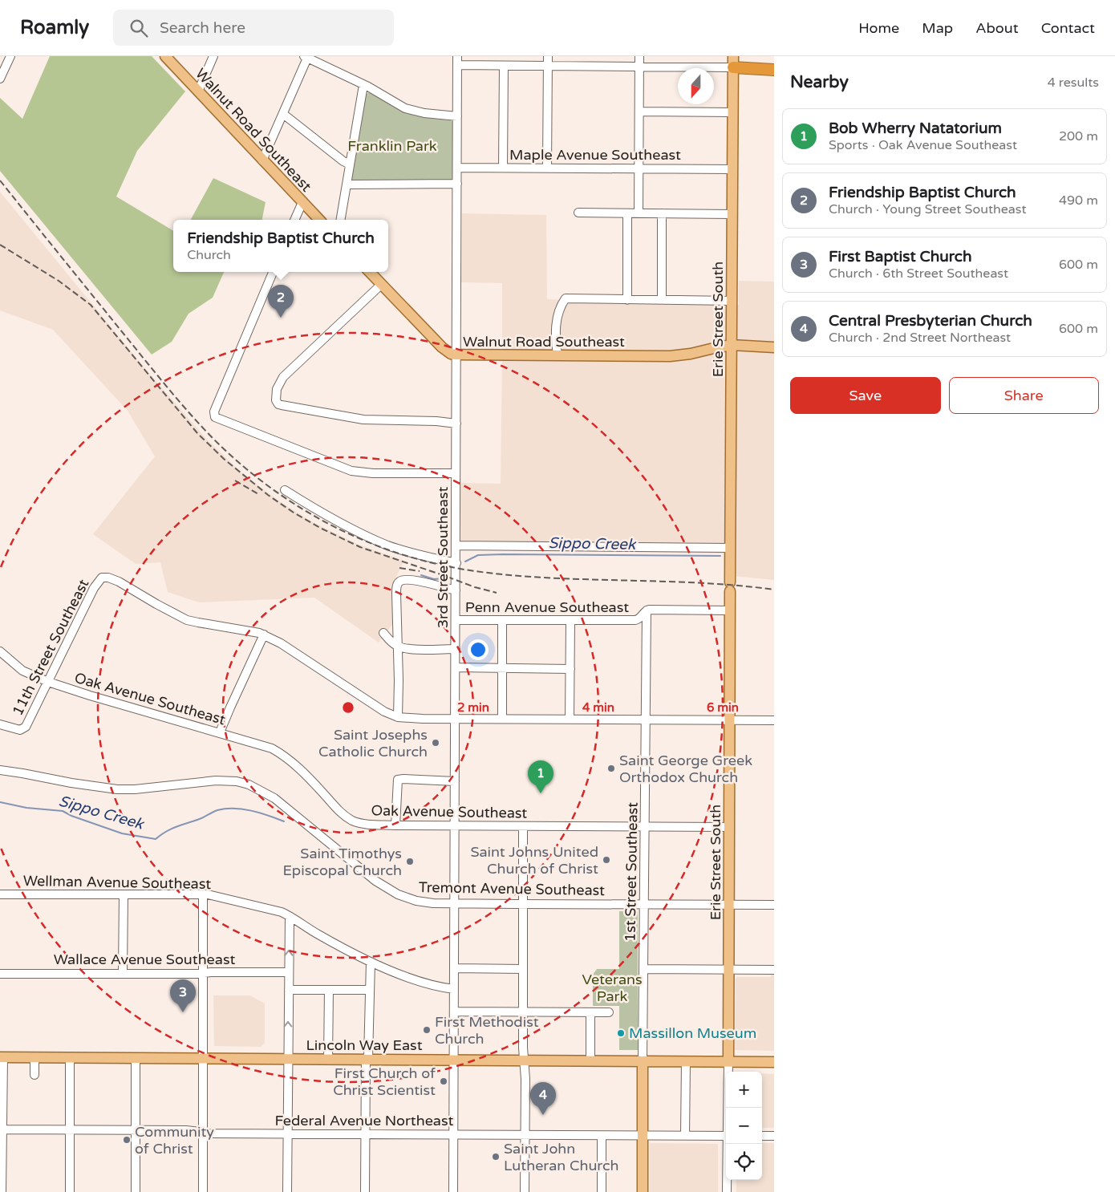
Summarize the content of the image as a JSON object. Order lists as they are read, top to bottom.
{
  "streets": {
    "main road": ["Walnut Road Southeast", "Erie Street South", "Lincoln Way East"],
    "street": [
      "Maple Avenue Southeast",
      "3rd Street Southeast",
      "Penn Avenue Southeast",
      "11th Street Southeast",
      "Oak Avenue Southeast",
      "1st Street Southeast",
      "Wellman Avenue Southeast",
      "Tremont Avenue Southeast",
      "Wallace Avenue Southeast",
      "Federal Avenue Northeast"
    ]
  },
  "crossings": [
    ["Walnut Road Southeast", "Erie Street South"],
    ["Walnut Road Southeast", "3rd Street Southeast"],
    ["Maple Avenue Southeast", "Erie Street South"],
    ["Maple Avenue Southeast", "3rd Street Southeast"],
    ["Erie Street South", "Penn Avenue Southeast"],
    ["Erie Street South", "Oak Avenue Southeast"],
    ["Erie Street South", "Tremont Avenue Southeast"],
    ["Erie Street South", "Lincoln Way East"],
    ["3rd Street Southeast", "Penn Avenue Southeast"],
    ["3rd Street Southeast", "Oak Avenue Southeast"],
    ["3rd Street Southeast", "Wellman Avenue Southeast"],
    ["3rd Street Southeast", "Tremont Avenue Southeast"],
    ["3rd Street Southeast", "Lincoln Way East"],
    ["3rd Street Southeast", "Federal Avenue Northeast"],
    ["Penn Avenue Southeast", "1st Street Southeast"],
    ["11th Street Southeast", "Oak Avenue Southeast"],
    ["Oak Avenue Southeast", "1st Street Southeast"],
    ["1st Street Southeast", "Tremont Avenue Southeast"],
    ["1st Street Southeast", "Lincoln Way East"]
  ],
  "water": ["Sippo Creek"],
  "parks": ["Franklin Park", "Veterans Park"],
  "places": [
    "Saint Josephs Catholic Church",
    "Saint George Greek Orthodox Church",
    "Saint Johns United Church of Christ",
    "Saint Timothys Episcopal Church",
    "First Methodist Church",
    "Massillon Museum",
    "First Church of Christ Scientist",
    "Community of Christ",
    "Saint John Lutheran Church"
  ],
  "north": "bottom",
  "page": {
    "header": "Roamly",
    "search": "Search here",
    "nav": [
      "Home",
      "Map",
      "About",
      "Contact"
    ],
    "heading": ["Nearby", "4 results"],
    "list": [
      {
        "mark": "1",
        "name": "Bob Wherry Natatorium",
        "note": "Sports · Oak Avenue Southeast",
        "value": "200 m"
      },
      {
        "mark": "2",
        "name": "Friendship Baptist Church",
        "note": "Church · Young Street Southeast",
        "value": "490 m"
      },
      {
        "mark": "3",
        "name": "First Baptist Church",
        "note": "Church · 6th Street Southeast",
        "value": "600 m"
      },
      {
        "mark": "4",
        "name": "Central Presbyterian Church",
        "note": "Church · 2nd Street Northeast",
        "value": "600 m"
      }
    ],
    "popup": ["Friendship Baptist Church", "Church"],
    "pins": [
      "2",
      "1",
      "3",
      "4"
    ],
    "buttons": ["Save", "Share"],
    "map_buttons": ["+", "−"]
  },
  "rings": ["2 min", "4 min", "6 min"]
}
